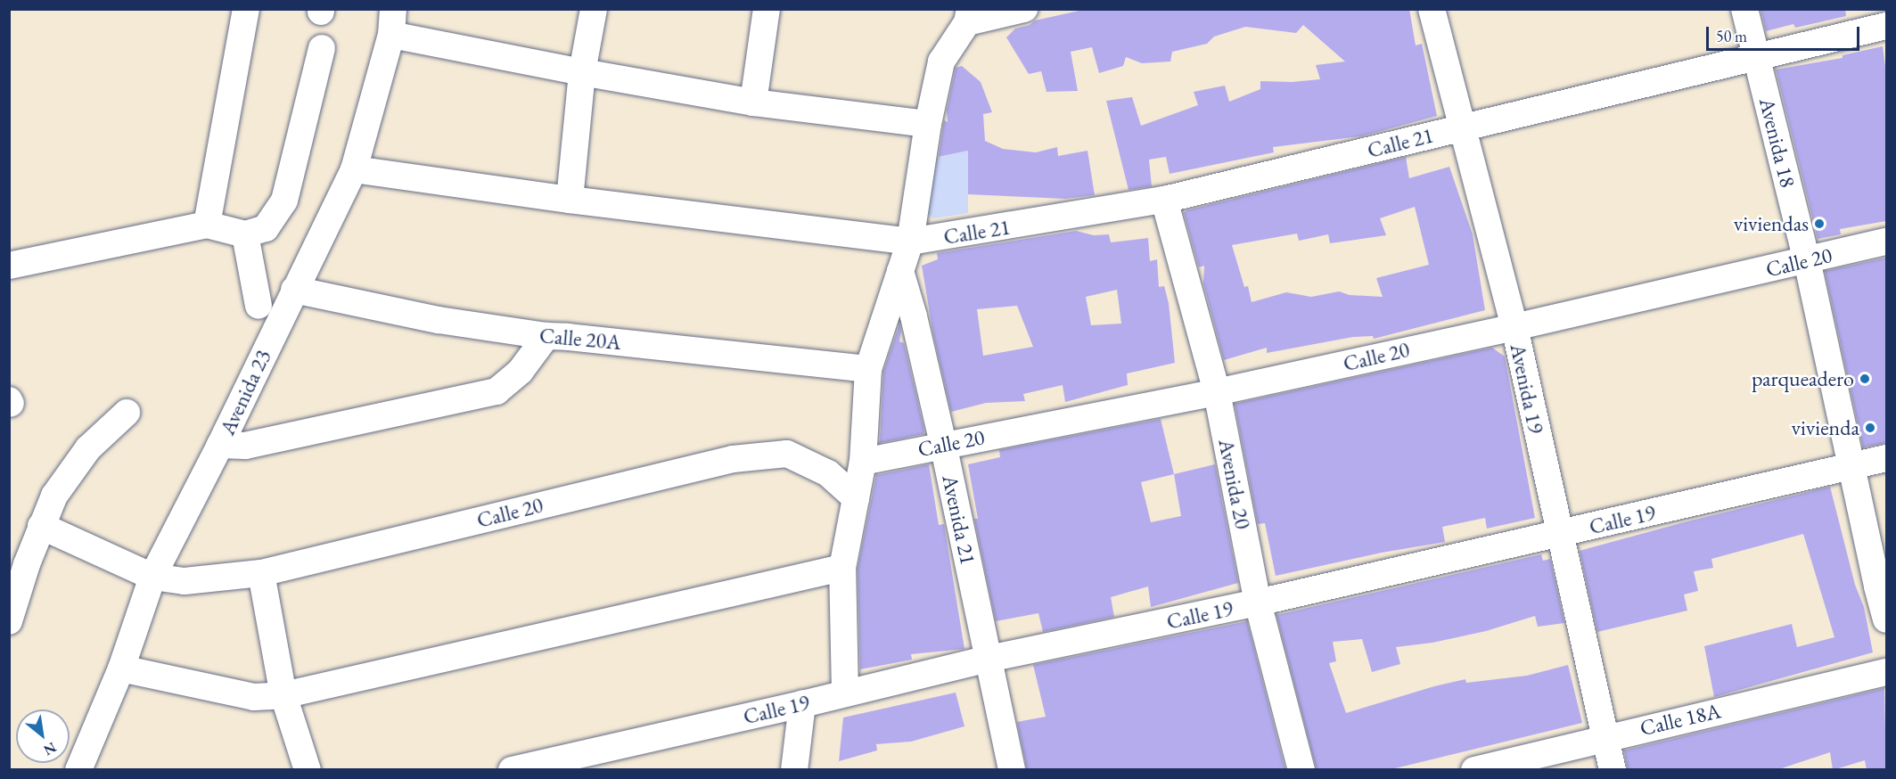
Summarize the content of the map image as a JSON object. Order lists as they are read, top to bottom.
{
  "streets": {
    "street": [
      "Calle 21",
      "Avenida 18",
      "Calle 20",
      "Calle 20A",
      "Avenida 19",
      "Avenida 23",
      "Avenida 20",
      "Avenida 21",
      "Calle 19",
      "Calle 18A"
    ]
  },
  "crossings": [
    ["Calle 21", "Avenida 18"],
    ["Calle 21", "Avenida 19"],
    ["Calle 21", "Avenida 23"],
    ["Calle 21", "Avenida 20"],
    ["Avenida 18", "Calle 20"],
    ["Avenida 18", "Calle 19"],
    ["Calle 20", "Avenida 19"],
    ["Calle 20", "Avenida 23"],
    ["Calle 20", "Avenida 20"],
    ["Calle 20", "Avenida 21"],
    ["Calle 20A", "Avenida 23"],
    ["Avenida 19", "Calle 19"],
    ["Avenida 19", "Calle 18A"],
    ["Avenida 20", "Calle 19"],
    ["Avenida 21", "Calle 19"]
  ],
  "places": ["viviendas", "parqueadero", "vivienda"],
  "scale_bar": "50 m",
  "north": "bottom right"
}
